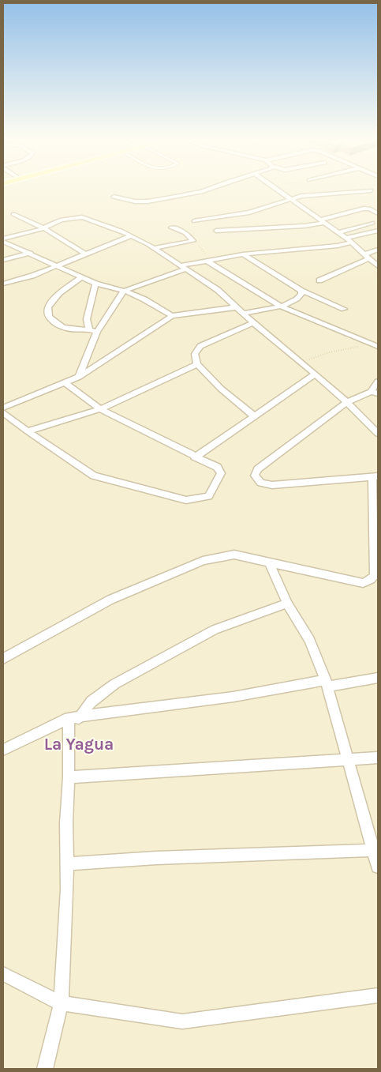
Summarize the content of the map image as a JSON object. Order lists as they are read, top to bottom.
{
  "districts": ["La Yagua"]
}
